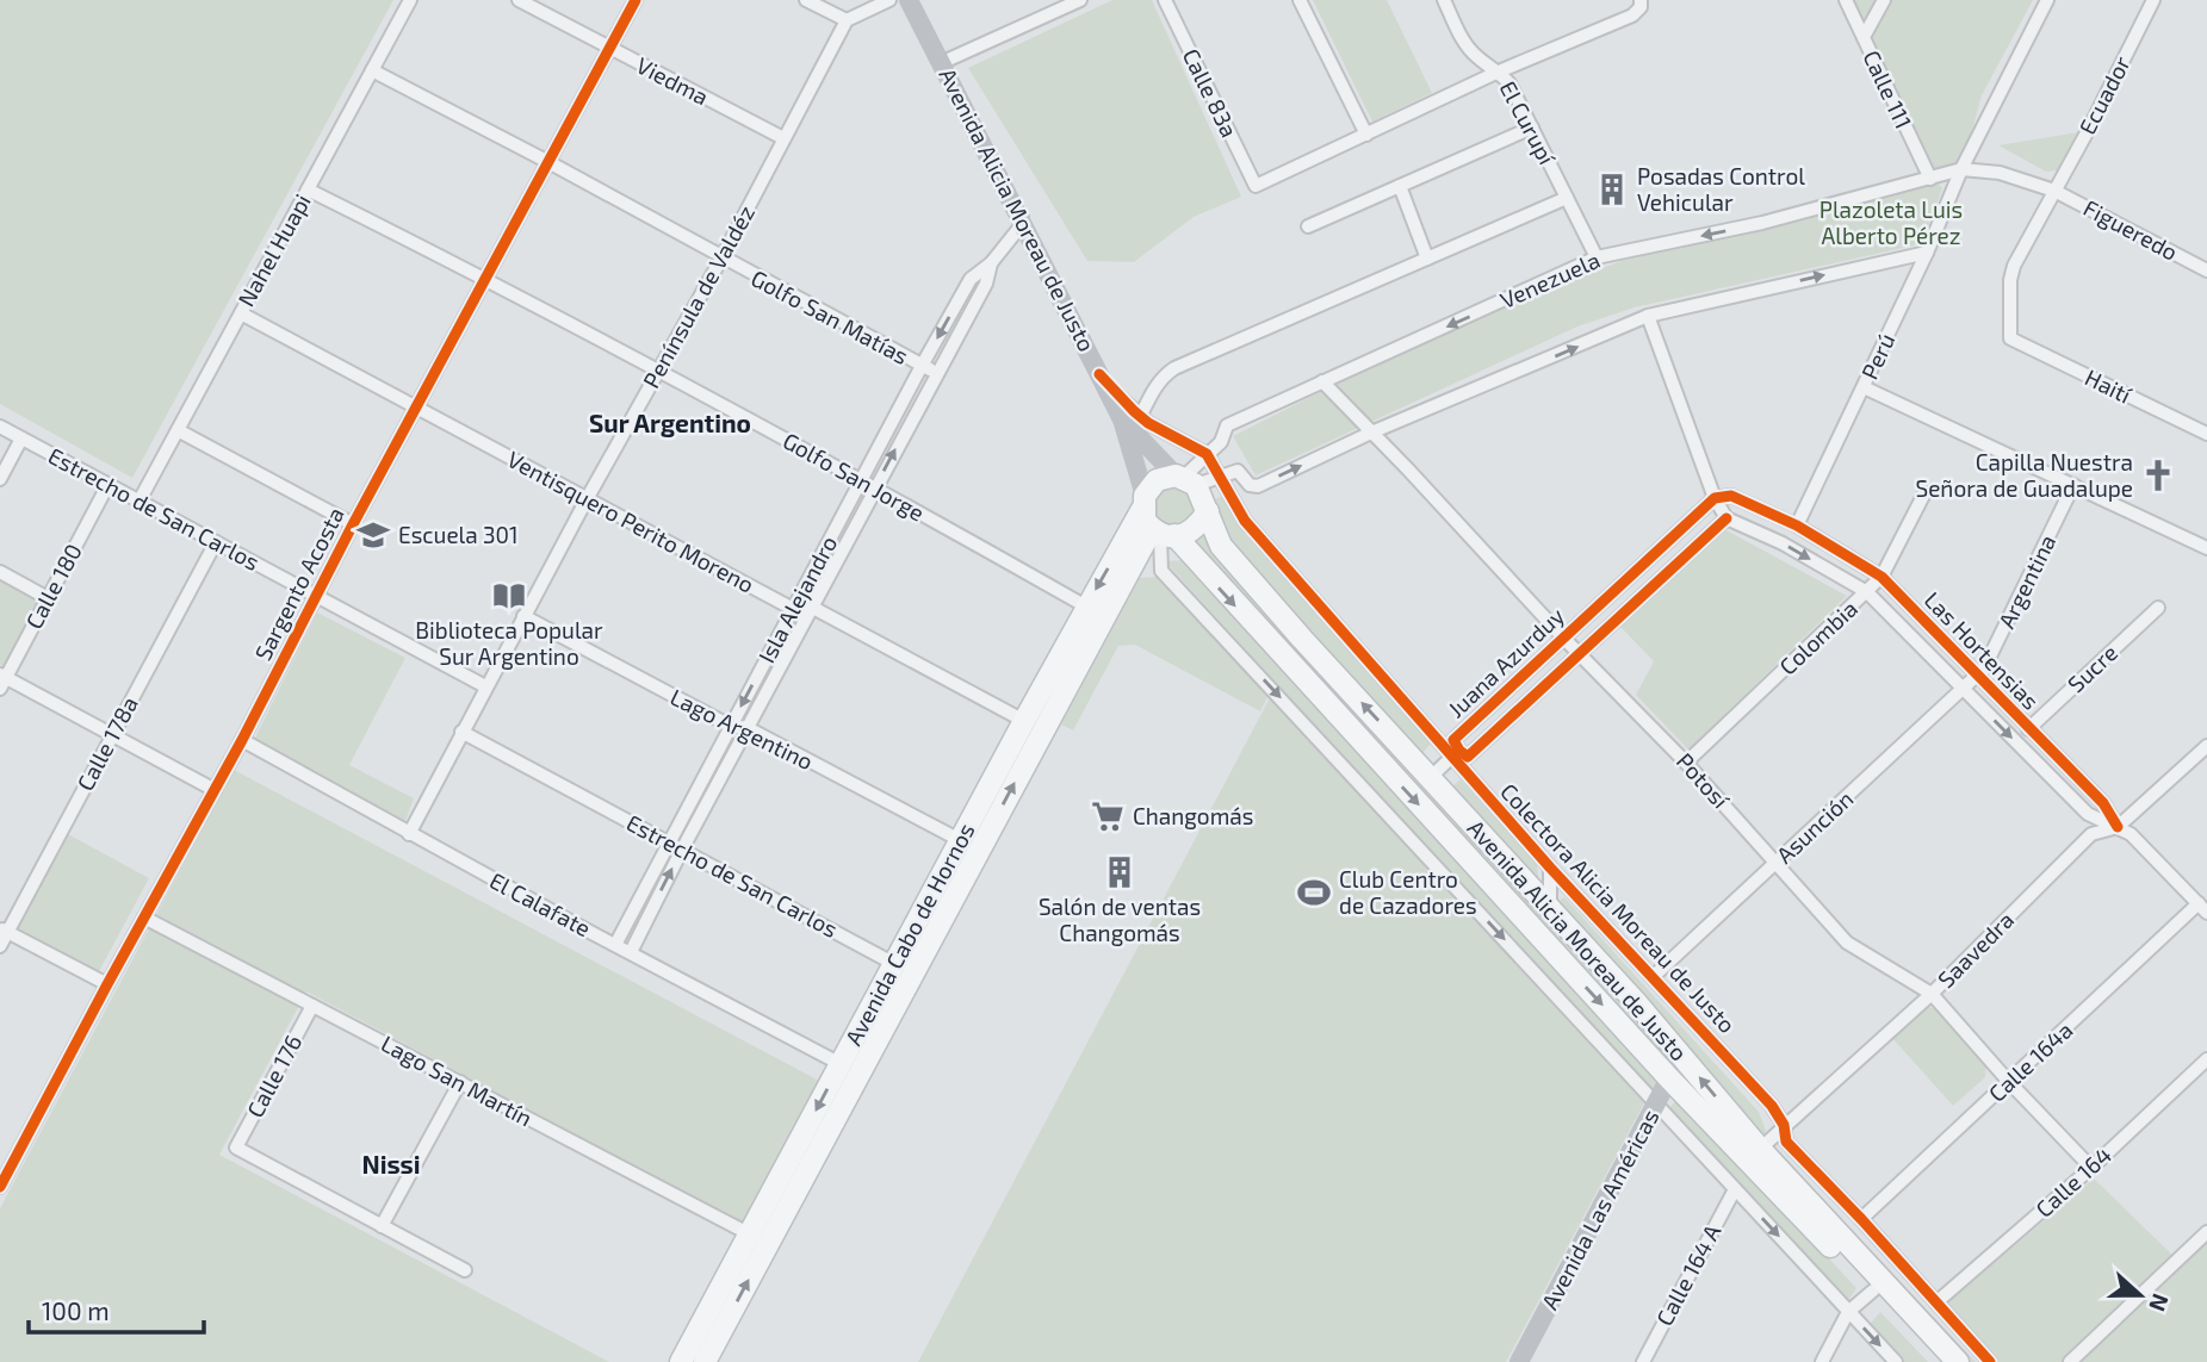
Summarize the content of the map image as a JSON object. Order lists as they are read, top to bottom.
{
  "streets": {
    "main road": ["Avenida Alicia Moreau de Justo", "Avenida Cabo de Hornos", "Avenida Las Américas"],
    "street": [
      "Viedma",
      "Calle 111",
      "Calle 83a",
      "Ecuador",
      "El Curupí",
      "Figueredo",
      "Nahel Huapi",
      "Venezuela",
      "Península de Valdéz",
      "Golfo San Matías",
      "Perú",
      "Haití",
      "Golfo San Jorge",
      "Estrecho de San Carlos",
      "Ventisquero Perito Moreno",
      "Argentina",
      "Sargento Acosta",
      "Calle 180",
      "Isla Alejandro",
      "Colombia",
      "Las Hortensias",
      "Juana Azurduy",
      "Sucre",
      "Lago Argentino",
      "Calle 178a",
      "Potosí",
      "Asunción",
      "El Calafate",
      "Colectora Alicia Moreau de Justo",
      "Saavedra",
      "Calle 164a",
      "Calle 176",
      "Lago San Martín",
      "Calle 164",
      "Calle 164 A"
    ]
  },
  "crossings": [
    ["Viedma", "Península de Valdéz"],
    ["Viedma", "Sargento Acosta"],
    ["Calle 111", "Venezuela"],
    ["Ecuador", "Figueredo"],
    ["Ecuador", "Venezuela"],
    ["Ecuador", "Haití"],
    ["El Curupí", "Venezuela"],
    ["Avenida Alicia Moreau de Justo", "Venezuela"],
    ["Avenida Alicia Moreau de Justo", "Isla Alejandro"],
    ["Avenida Alicia Moreau de Justo", "Juana Azurduy"],
    ["Avenida Alicia Moreau de Justo", "Avenida Cabo de Hornos"],
    ["Avenida Alicia Moreau de Justo", "Saavedra"],
    ["Avenida Alicia Moreau de Justo", "Avenida Las Américas"],
    ["Figueredo", "Venezuela"],
    ["Nahel Huapi", "Golfo San Matías"],
    ["Nahel Huapi", "Golfo San Jorge"],
    ["Nahel Huapi", "Estrecho de San Carlos"],
    ["Nahel Huapi", "Ventisquero Perito Moreno"],
    ["Venezuela", "Perú"],
    ["Venezuela", "Potosí"],
    ["Venezuela", "Colectora Alicia Moreau de Justo"],
    ["Venezuela", "Avenida Cabo de Hornos"],
    ["Península de Valdéz", "Golfo San Matías"],
    ["Península de Valdéz", "Golfo San Jorge"],
    ["Península de Valdéz", "Estrecho de San Carlos"],
    ["Península de Valdéz", "Ventisquero Perito Moreno"],
    ["Península de Valdéz", "Lago Argentino"],
    ["Península de Valdéz", "El Calafate"],
    ["Golfo San Matías", "Sargento Acosta"],
    ["Golfo San Matías", "Isla Alejandro"],
    ["Perú", "Las Hortensias"],
    ["Golfo San Jorge", "Sargento Acosta"],
    ["Golfo San Jorge", "Isla Alejandro"],
    ["Golfo San Jorge", "Avenida Cabo de Hornos"],
    ["Estrecho de San Carlos", "Sargento Acosta"],
    ["Estrecho de San Carlos", "Calle 180"],
    ["Estrecho de San Carlos", "Isla Alejandro"],
    ["Estrecho de San Carlos", "Calle 178a"],
    ["Estrecho de San Carlos", "Avenida Cabo de Hornos"],
    ["Ventisquero Perito Moreno", "Sargento Acosta"],
    ["Ventisquero Perito Moreno", "Isla Alejandro"],
    ["Argentina", "Las Hortensias"],
    ["Argentina", "Asunción"],
    ["Sargento Acosta", "El Calafate"],
    ["Sargento Acosta", "Lago San Martín"],
    ["Isla Alejandro", "Lago Argentino"],
    ["Isla Alejandro", "El Calafate"],
    ["Colombia", "Las Hortensias"],
    ["Colombia", "Potosí"],
    ["Las Hortensias", "Juana Azurduy"],
    ["Las Hortensias", "Sucre"],
    ["Las Hortensias", "Asunción"],
    ["Las Hortensias", "Saavedra"],
    ["Juana Azurduy", "Potosí"],
    ["Juana Azurduy", "Colectora Alicia Moreau de Justo"],
    ["Lago Argentino", "Avenida Cabo de Hornos"],
    ["Potosí", "Asunción"],
    ["Potosí", "Saavedra"],
    ["Potosí", "Calle 164a"],
    ["Potosí", "Calle 164"],
    ["Asunción", "Colectora Alicia Moreau de Justo"],
    ["El Calafate", "Avenida Cabo de Hornos"],
    ["Colectora Alicia Moreau de Justo", "Saavedra"],
    ["Colectora Alicia Moreau de Justo", "Calle 164a"],
    ["Colectora Alicia Moreau de Justo", "Calle 164"],
    ["Avenida Cabo de Hornos", "Lago San Martín"],
    ["Calle 176", "Lago San Martín"]
  ],
  "districts": ["Sur Argentino", "Nissi"],
  "parks": ["Plazoleta Luis Alberto Pérez"],
  "places": {
    "building": ["Posadas Control Vehicular", "Salón de ventas Changomás"],
    "church": ["Capilla Nuestra Señora de Guadalupe"],
    "school or university": ["Escuela 301"],
    "library": ["Biblioteca Popular Sur Argentino"],
    "supermarket": ["Changomás"],
    "sports": ["Club Centro de Cazadores"]
  },
  "scale_bar": "100 m",
  "north": "right"
}
